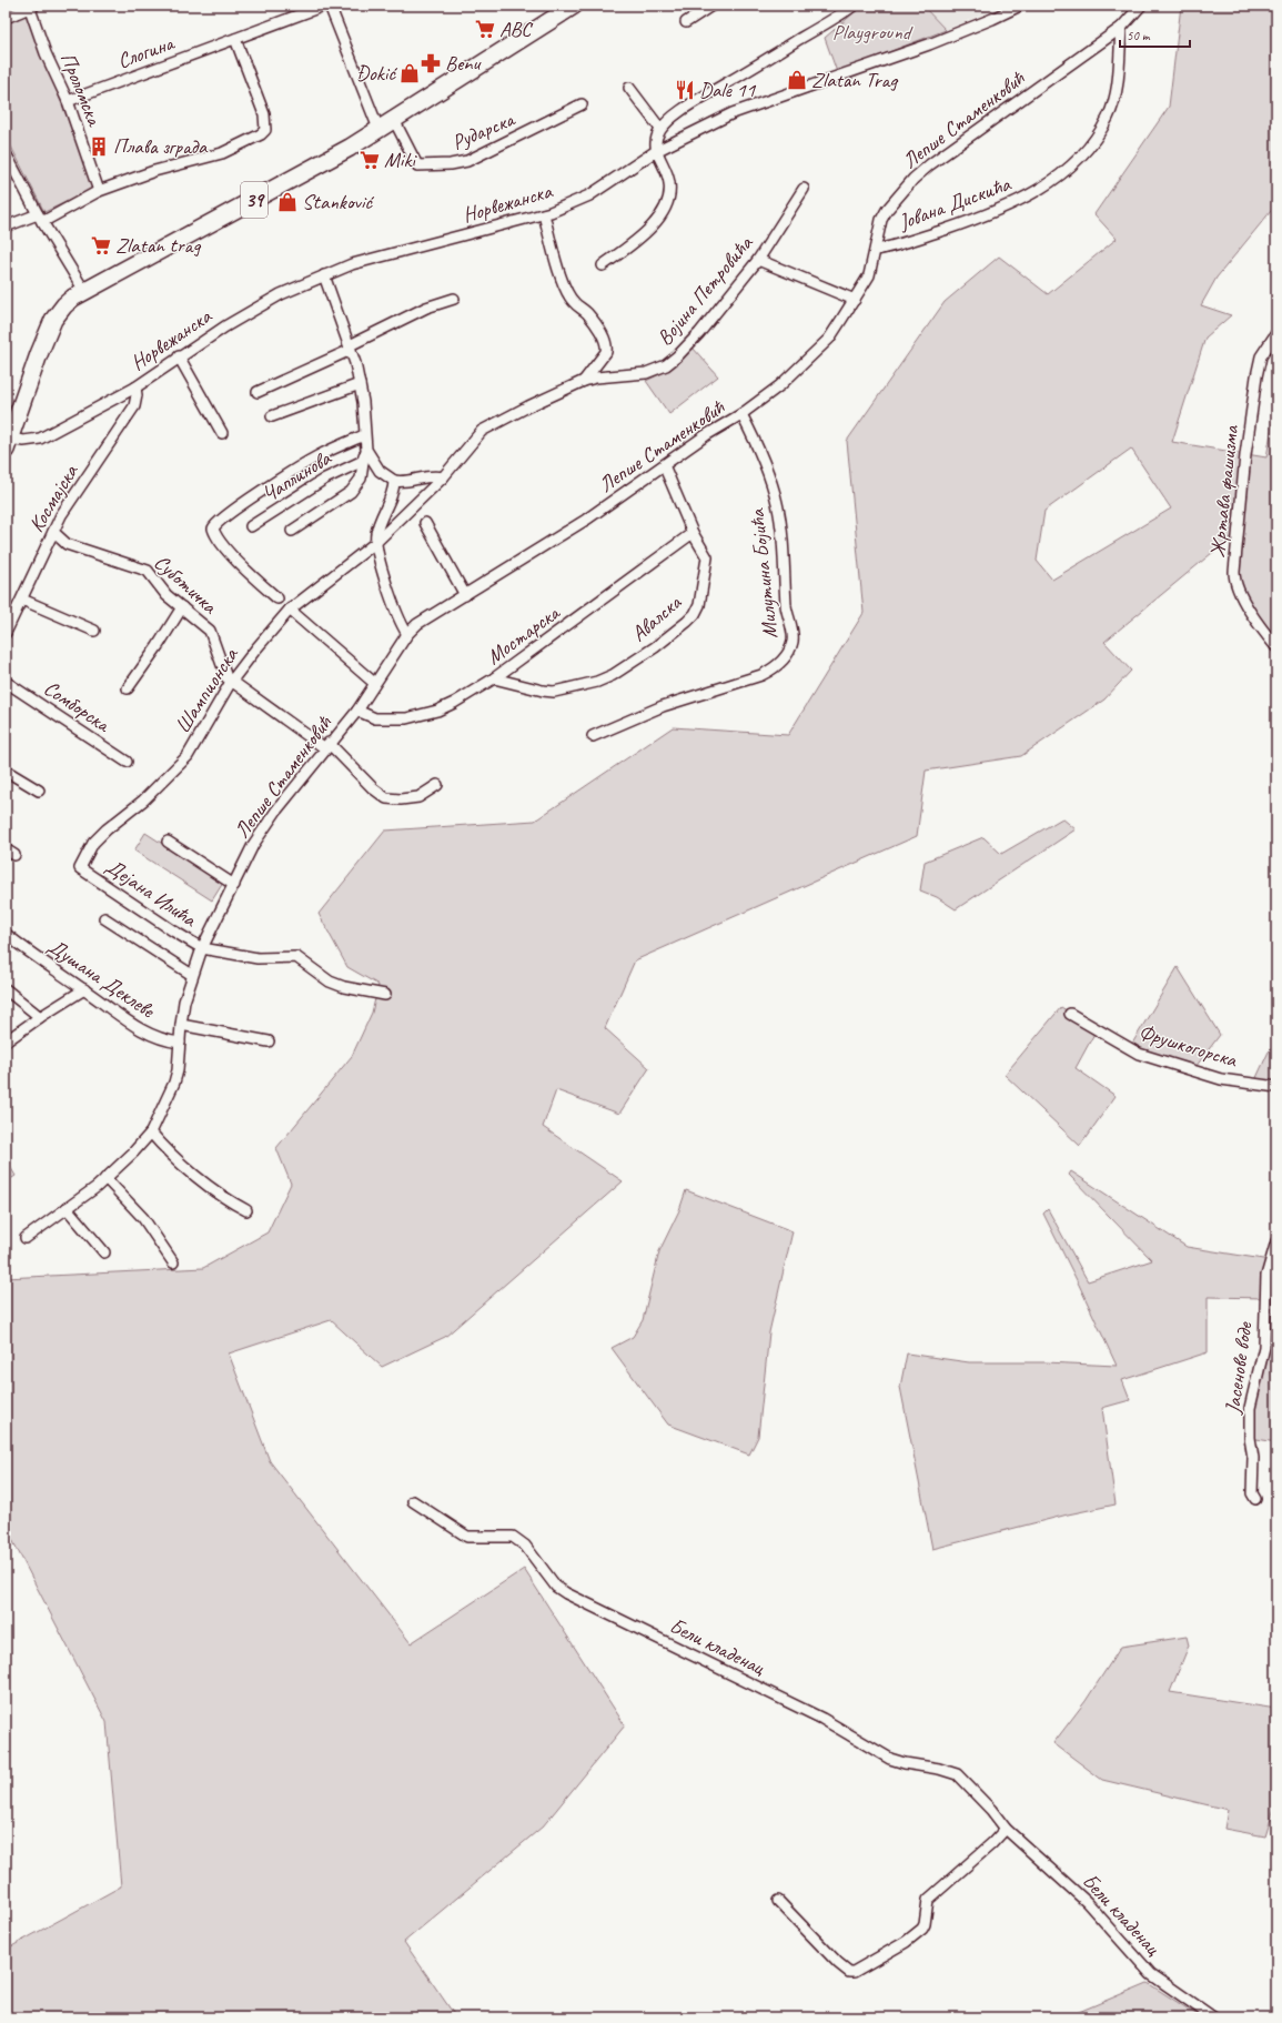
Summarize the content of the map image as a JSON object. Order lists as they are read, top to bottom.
{
  "streets": {
    "main road": ["39"],
    "street": [
      "Слогина",
      "Проломска",
      "Лепше Стаменковић",
      "Рударска",
      "Норвежанска",
      "Јована Дискића",
      "Војина Петровића",
      "Чаплинова",
      "Жртава фашизма",
      "Космајска",
      "Милутина Бојића",
      "Суботичка",
      "Авалска",
      "Мостарска",
      "Шампионска",
      "Сомборска",
      "Дејана Илића",
      "Душана Деклеве",
      "Фрушкогорска",
      "Јасенове воде",
      "Бели кладенац"
    ]
  },
  "crossings": [
    ["Слогина", "Проломска"],
    ["Лепше Стаменковић", "Јована Дискића"],
    ["Лепше Стаменковић", "Милутина Бојића"],
    ["Лепше Стаменковић", "Суботичка"],
    ["Лепше Стаменковић", "Авалска"],
    ["Лепше Стаменковић", "Мостарска"],
    ["Лепше Стаменковић", "Дејана Илића"],
    ["Лепше Стаменковић", "Душана Деклеве"],
    ["Рударска", "39"],
    ["39", "Норвежанска"],
    ["Норвежанска", "Космајска"],
    ["Војина Петровића", "Шампионска"],
    ["Космајска", "Суботичка"],
    ["Суботичка", "Шампионска"],
    ["Авалска", "Мостарска"],
    ["Шампионска", "Дејана Илића"]
  ],
  "parks": ["Playground"],
  "places": {
    "supermarket": ["ABC", "Miki", "Zlatan trag"],
    "pharmacy": ["Benu"],
    "shop": ["Đokić", "Zlatan Trag", "Stanković"],
    "restaurant": ["Dale 11"],
    "building": ["Плава зграда"]
  },
  "scale_bar": "50 m"
}
